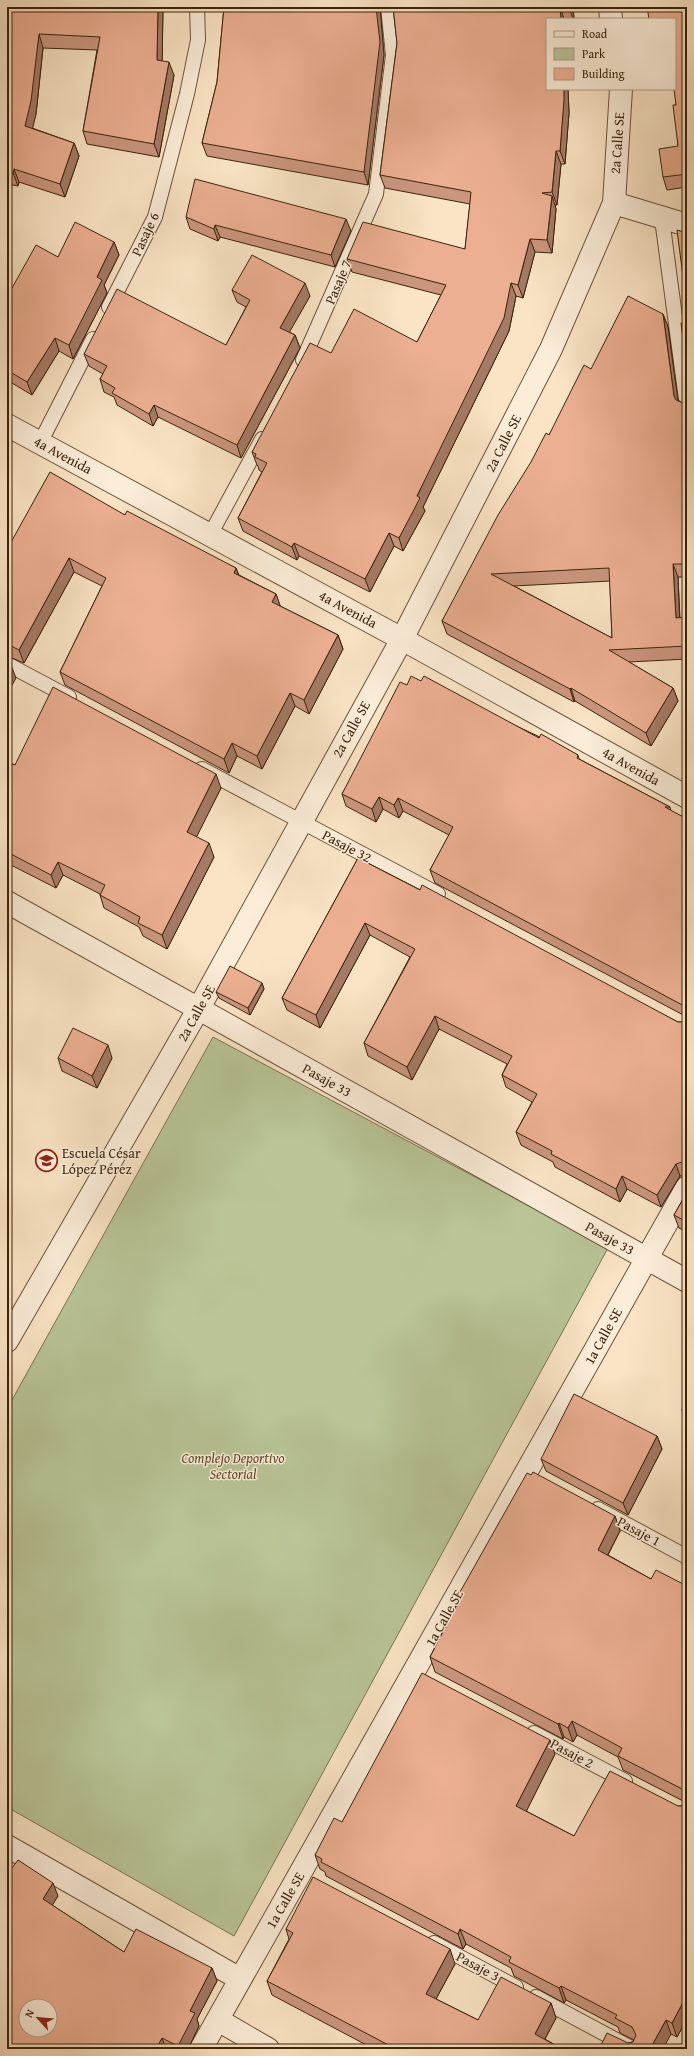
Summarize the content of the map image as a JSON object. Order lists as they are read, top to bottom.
{
  "streets": {
    "street": [
      "2a Calle SE",
      "4a Avenida",
      "Pasaje 33",
      "1a Calle SE"
    ],
    "lane": [
      "Pasaje 6",
      "Pasaje 7",
      "Pasaje 32",
      "Pasaje 1",
      "Pasaje 2",
      "Pasaje 3"
    ]
  },
  "crossings": [
    ["2a Calle SE", "4a Avenida"],
    ["2a Calle SE", "Pasaje 32"],
    ["2a Calle SE", "Pasaje 33"],
    ["Pasaje 33", "1a Calle SE"]
  ],
  "parks": ["Complejo Deportivo Sectorial"],
  "places": {
    "school or university": ["Escuela César López Pérez"]
  },
  "legend": ["Road", "Park", "Building"],
  "north": "top left"
}
